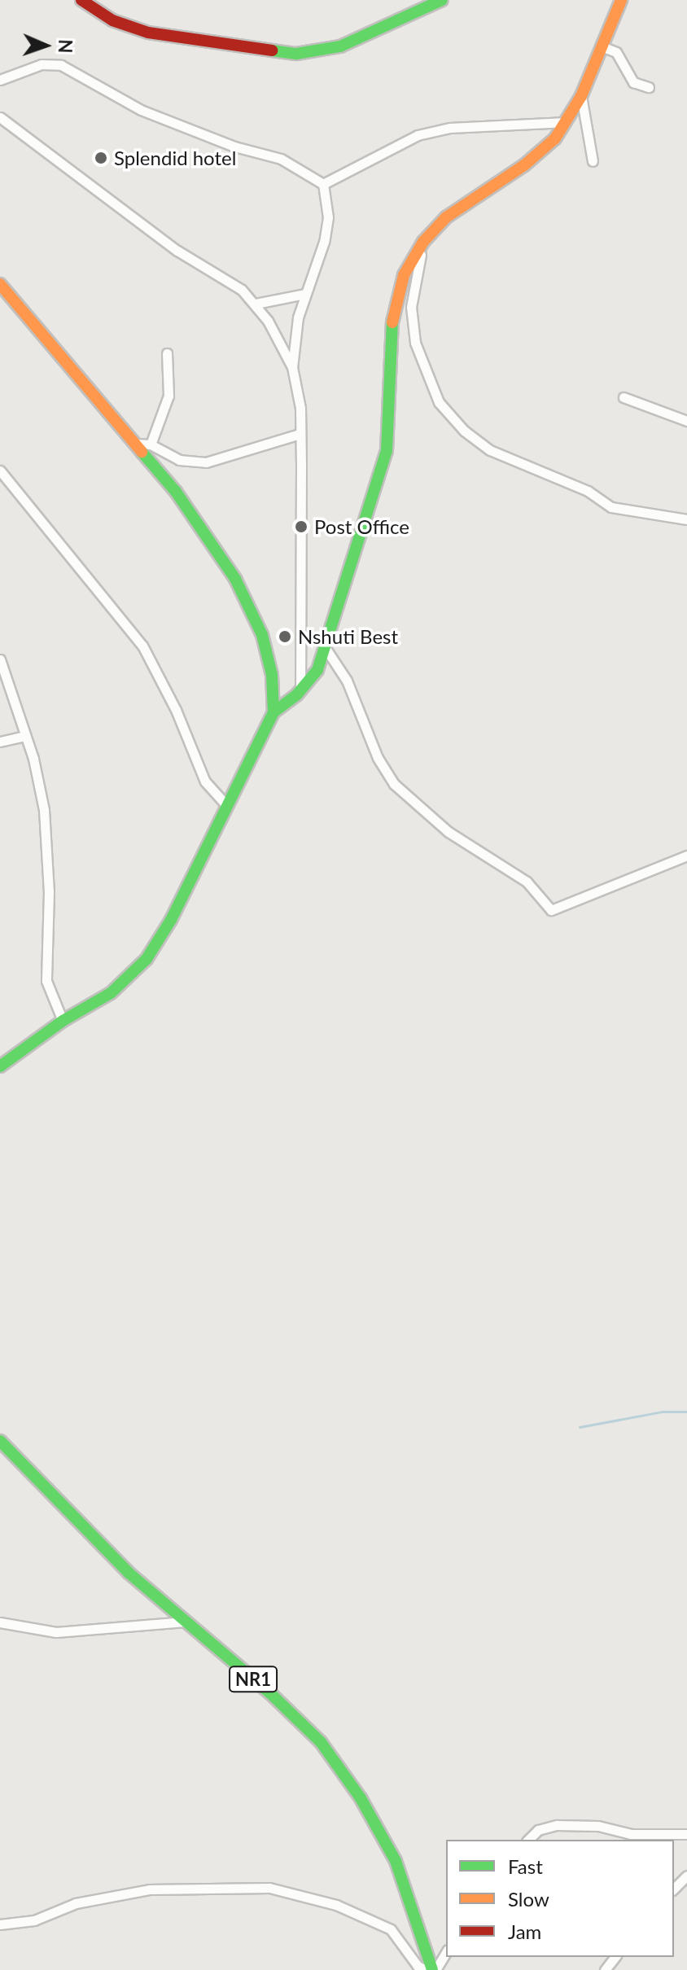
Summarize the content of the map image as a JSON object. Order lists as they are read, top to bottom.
{
  "streets": {
    "main road": ["NR1"]
  },
  "places": ["Splendid hotel", "Post Office", "Nshuti Best"],
  "legend": ["Fast", "Slow", "Jam"],
  "north": "right"
}
